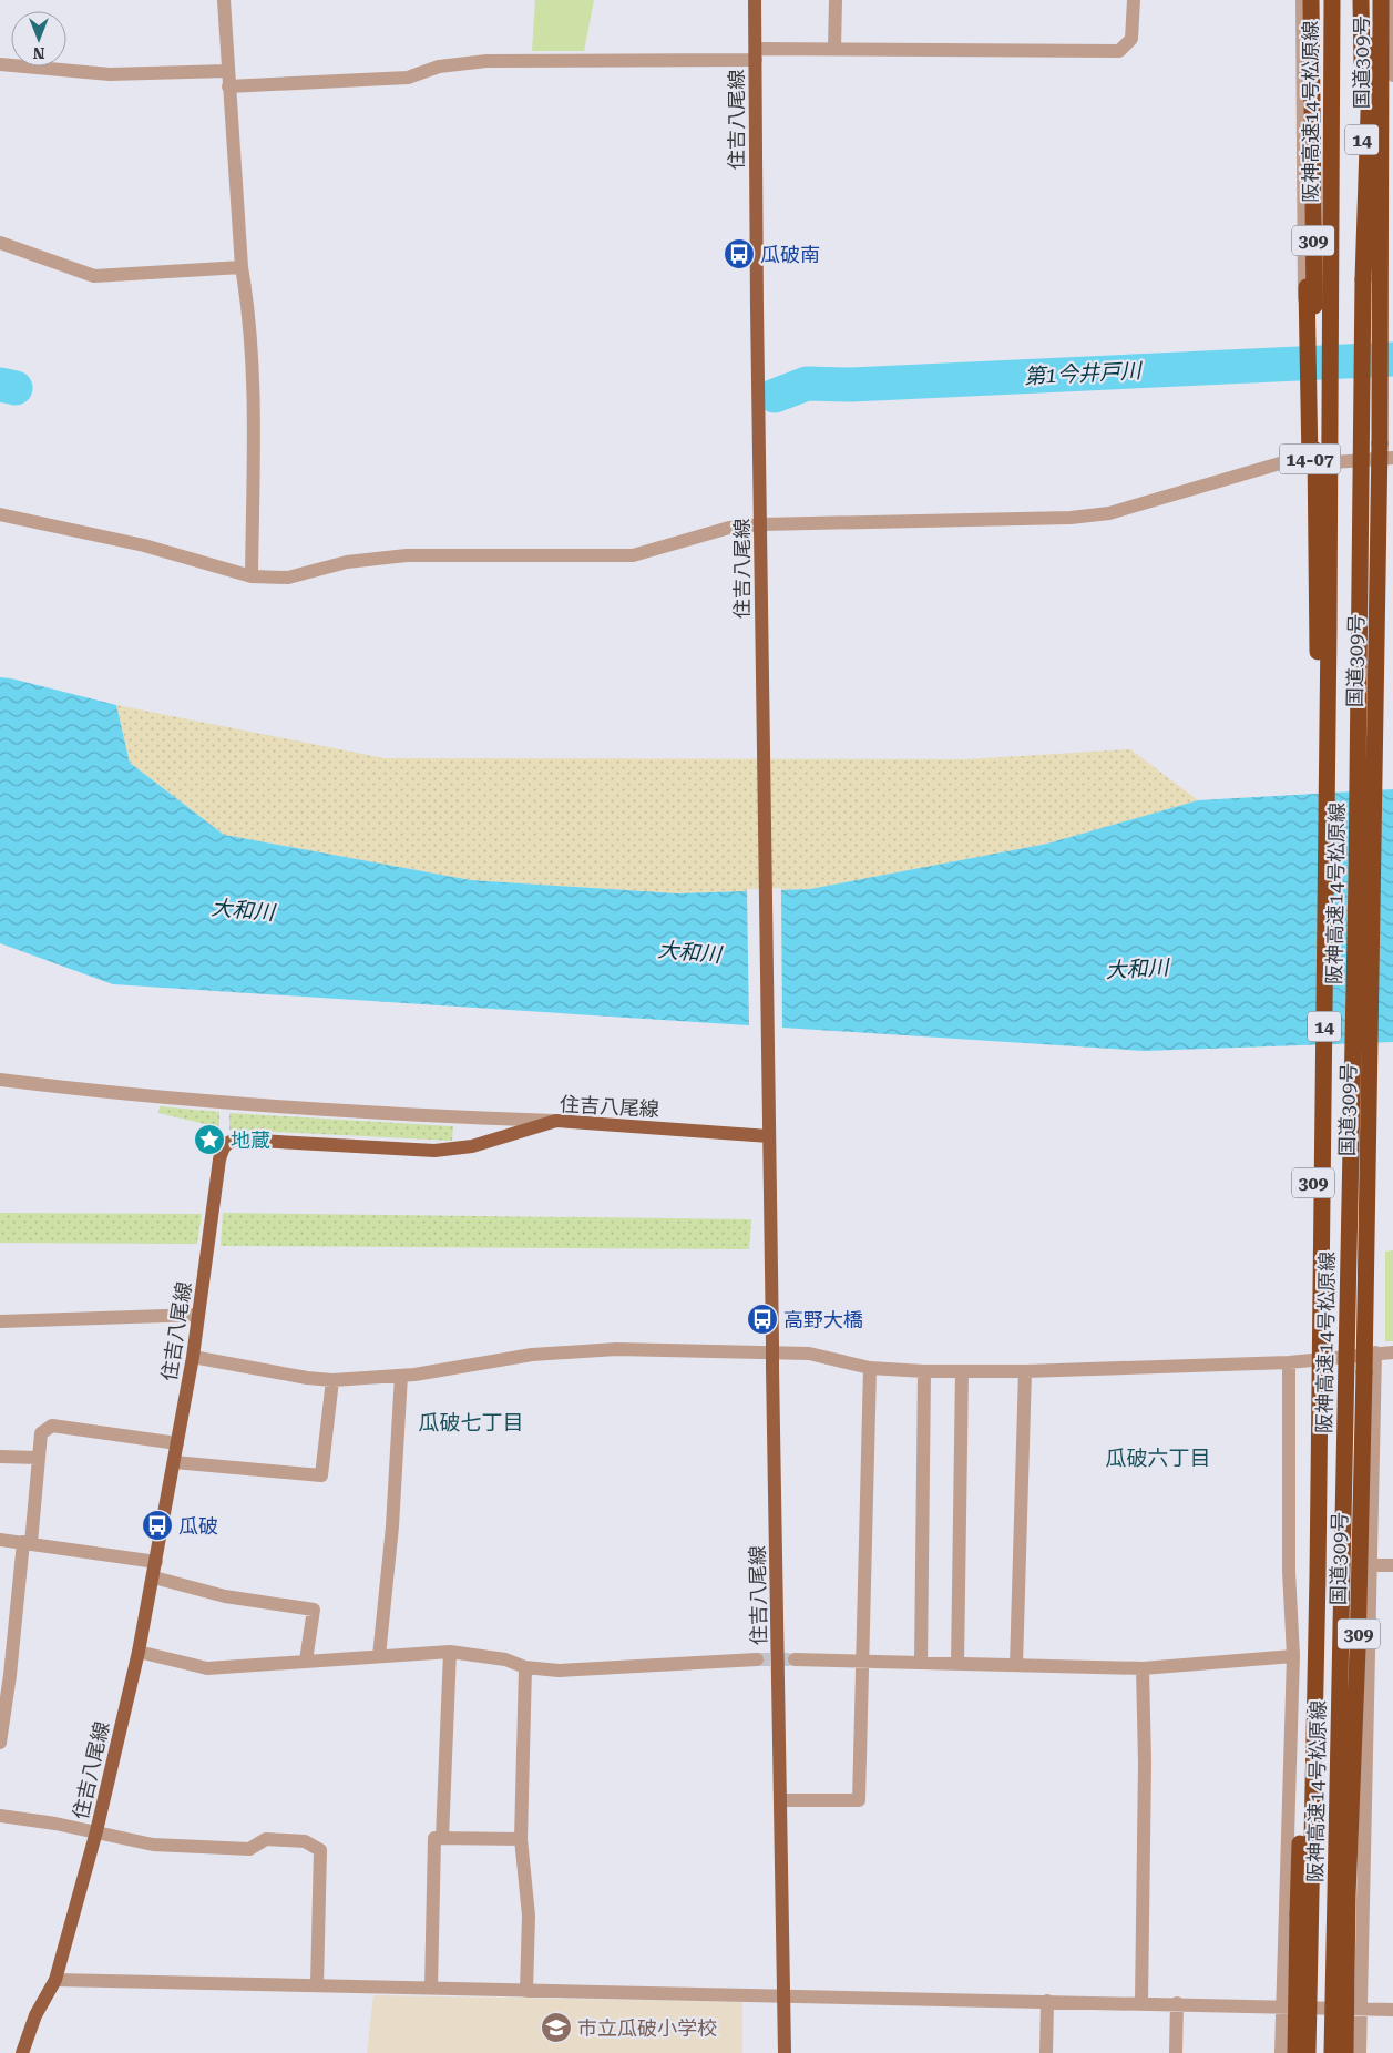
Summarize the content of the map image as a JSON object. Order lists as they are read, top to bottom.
{
  "streets": {
    "highway": [
      "国道309号",
      "阪神高速14号松原線",
      "14",
      "309",
      "14-07"
    ],
    "main road": ["住吉八尾線"]
  },
  "crossings": [
    ["国道309号", "14-07"],
    ["阪神高速14号松原線", "14-07"]
  ],
  "districts": ["瓜破七丁目", "瓜破六丁目"],
  "water": ["第1今井戸川", "大和川"],
  "places": {
    "bus stop": ["瓜破南", "高野大橋", "瓜破"],
    "place": ["地蔵"],
    "school or university": ["市立瓜破小学校"]
  },
  "north": "bottom"
}
